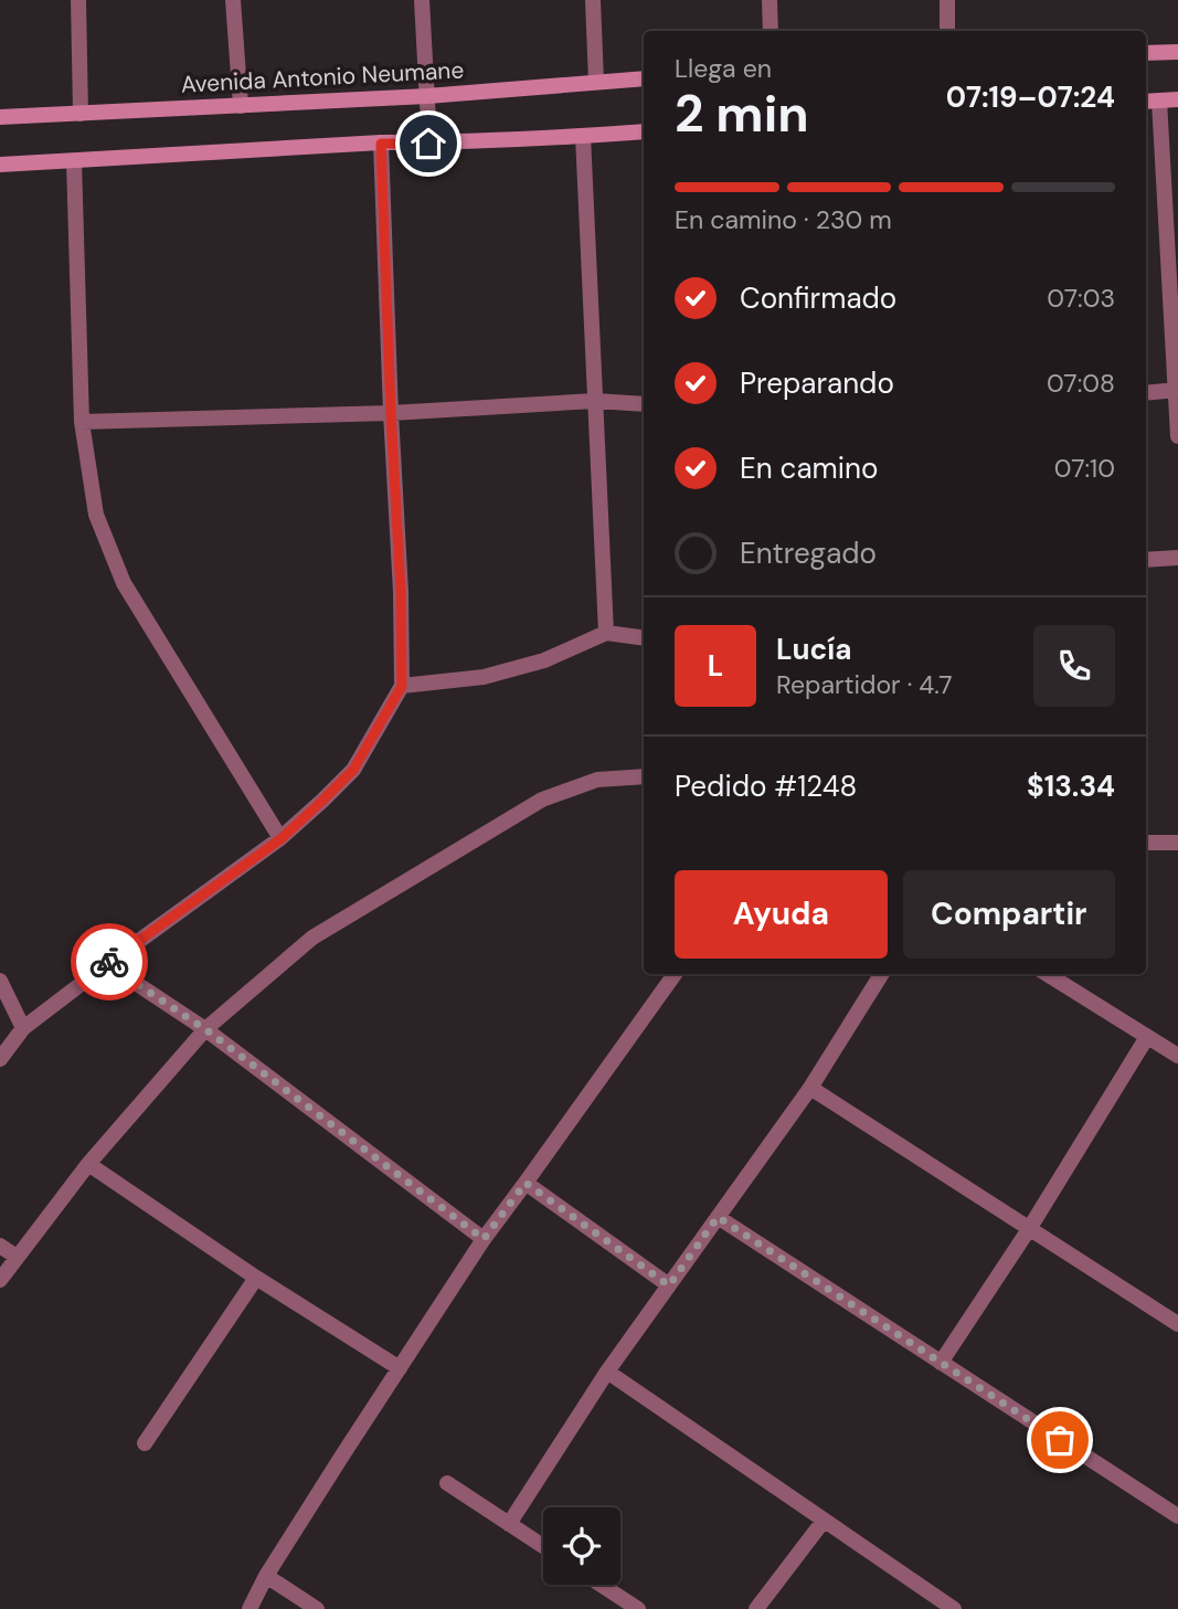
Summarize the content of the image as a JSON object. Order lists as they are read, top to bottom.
{
  "streets": {
    "street": ["Avenida Antonio Neumane"]
  },
  "page": {
    "heading": ["2 min", "Llega en", "07:19–07:24"],
    "panel": [
      "Lucía",
      "Repartidor · 4.7",
      "Pedido #1248",
      "$13.34"
    ],
    "bar": "En camino · 230 m",
    "list": [
      ["Confirmado", "07:03"],
      ["Preparando", "07:08"],
      ["En camino", "07:10"],
      "Entregado"
    ],
    "round": "L",
    "buttons": ["Ayuda", "Compartir"]
  }
}
